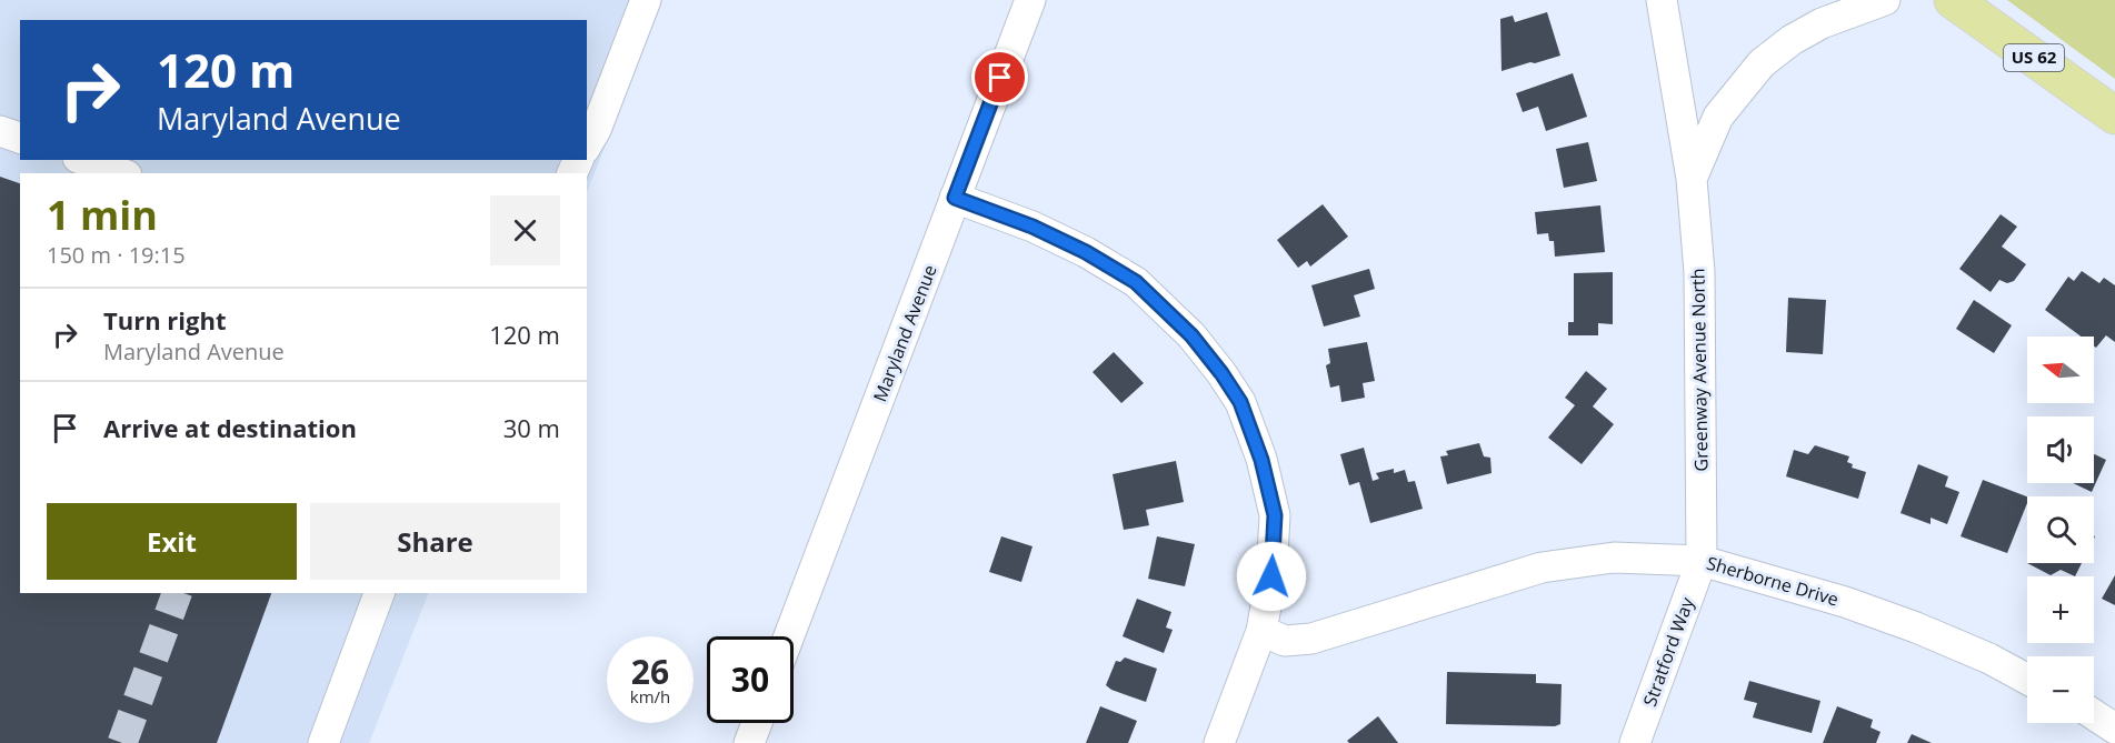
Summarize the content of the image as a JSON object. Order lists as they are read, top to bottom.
{
  "streets": {
    "main road": ["US 62"],
    "street": [
      "Maryland Avenue",
      "Greenway Avenue North",
      "Sherborne Drive",
      "Stratford Way"
    ]
  },
  "crossings": [
    ["Greenway Avenue North", "Sherborne Drive"],
    ["Greenway Avenue North", "Stratford Way"],
    ["Sherborne Drive", "Stratford Way"]
  ],
  "north": "left",
  "page": {
    "turn": ["120 m", "Maryland Avenue"],
    "heading": ["1 min", "150 m · 19:15"],
    "list": [
      {
        "name": "Turn right",
        "note": "Maryland Avenue",
        "value": "120 m"
      },
      {
        "name": "Arrive at destination",
        "value": "30 m"
      }
    ],
    "map_buttons": ["+", "−"],
    "buttons": ["Exit", "Share"],
    "speed": "26 km/h",
    "limit": "30"
  }
}
